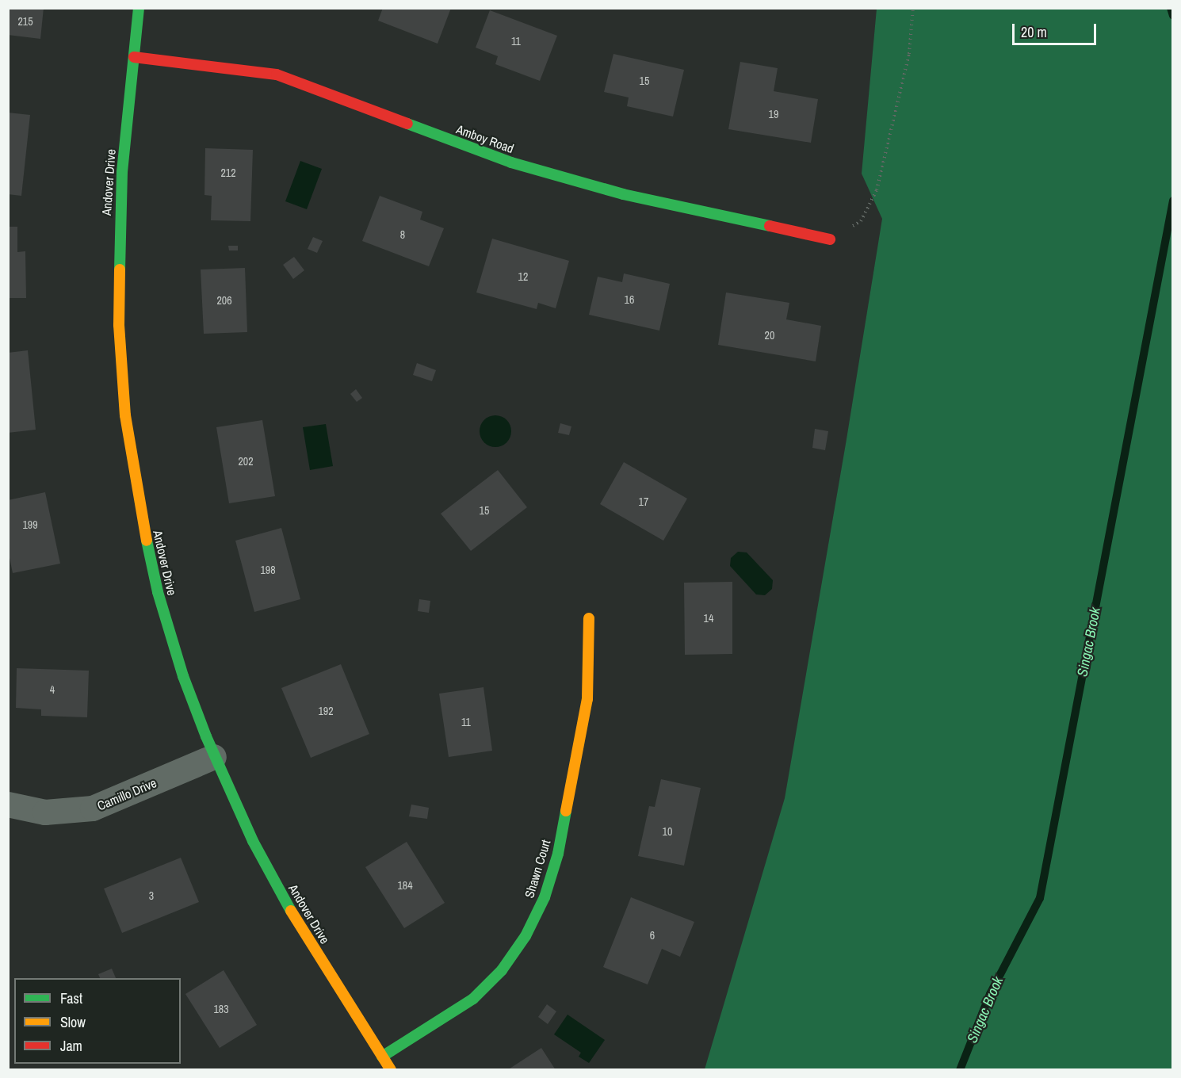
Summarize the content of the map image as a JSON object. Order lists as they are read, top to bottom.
{
  "streets": {
    "street": [
      "Amboy Road",
      "Andover Drive",
      "Camillo Drive",
      "Shawn Court"
    ]
  },
  "crossings": [
    ["Amboy Road", "Andover Drive"],
    ["Andover Drive", "Camillo Drive"],
    ["Andover Drive", "Shawn Court"]
  ],
  "water": ["Singac Brook"],
  "house_numbers": [
    "215",
    "11",
    "15",
    "19",
    "212",
    "8",
    "12",
    "16",
    "206",
    "20",
    "202",
    "17",
    "15",
    "199",
    "198",
    "14",
    "4",
    "192",
    "11",
    "10",
    "184",
    "3",
    "6",
    "183"
  ],
  "legend": ["Fast", "Slow", "Jam"],
  "scale_bar": "20 m"
}
